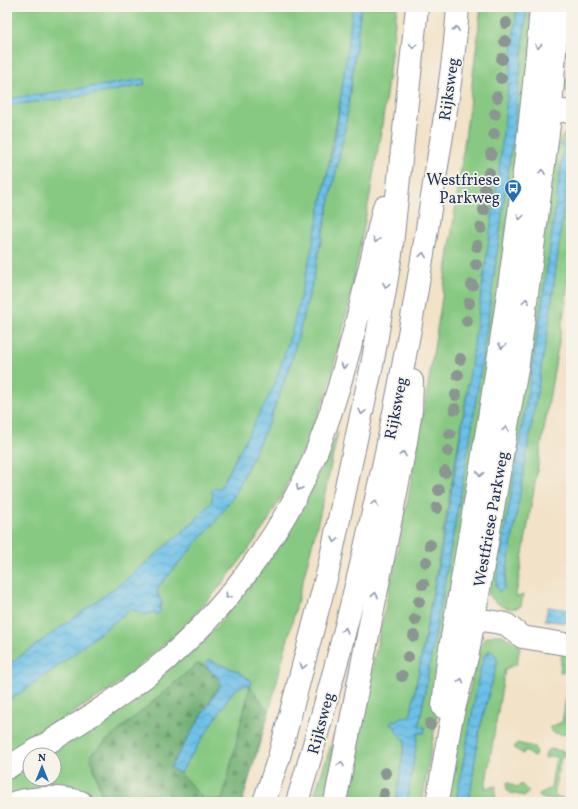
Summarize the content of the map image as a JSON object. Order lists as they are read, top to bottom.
{
  "streets": {
    "main road": ["Rijksweg", "Westfriese Parkweg"]
  },
  "places": {
    "bus stop": ["Westfriese Parkweg"]
  },
  "north": "top"
}
